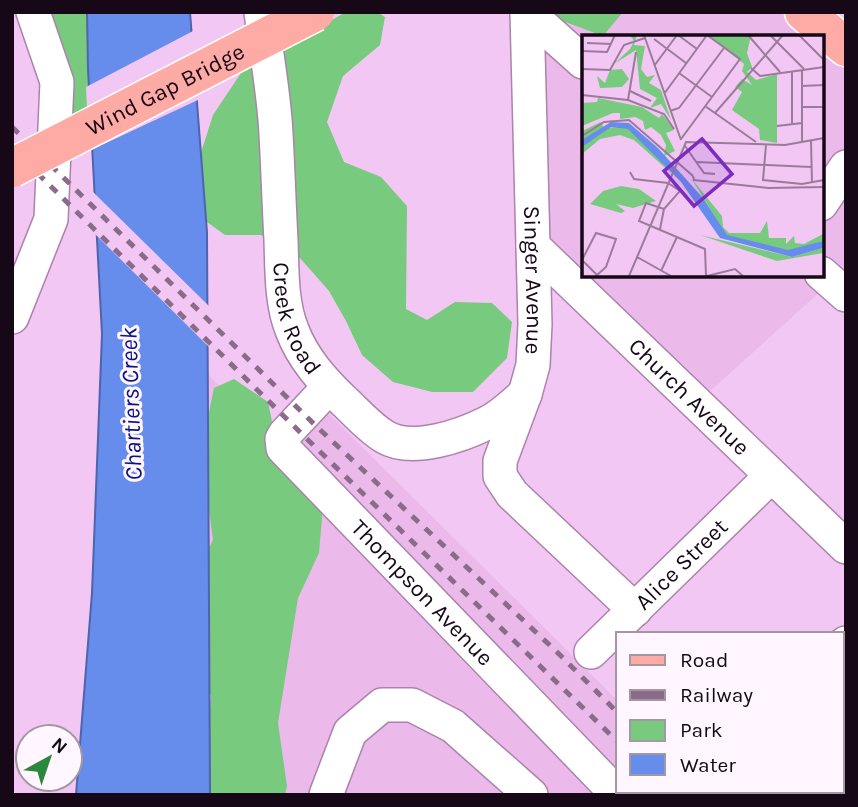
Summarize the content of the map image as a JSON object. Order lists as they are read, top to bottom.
{
  "streets": {
    "main road": ["Wind Gap Bridge"],
    "street": [
      "Singer Avenue",
      "Creek Road",
      "Church Avenue",
      "Alice Street",
      "Thompson Avenue"
    ]
  },
  "crossings": [
    ["Singer Avenue", "Creek Road"],
    ["Singer Avenue", "Church Avenue"],
    ["Singer Avenue", "Alice Street"],
    ["Creek Road", "Thompson Avenue"],
    ["Church Avenue", "Alice Street"]
  ],
  "water": ["Chartiers Creek"],
  "legend": [
    "Road",
    "Railway",
    "Park",
    "Water"
  ],
  "north": "top right"
}
